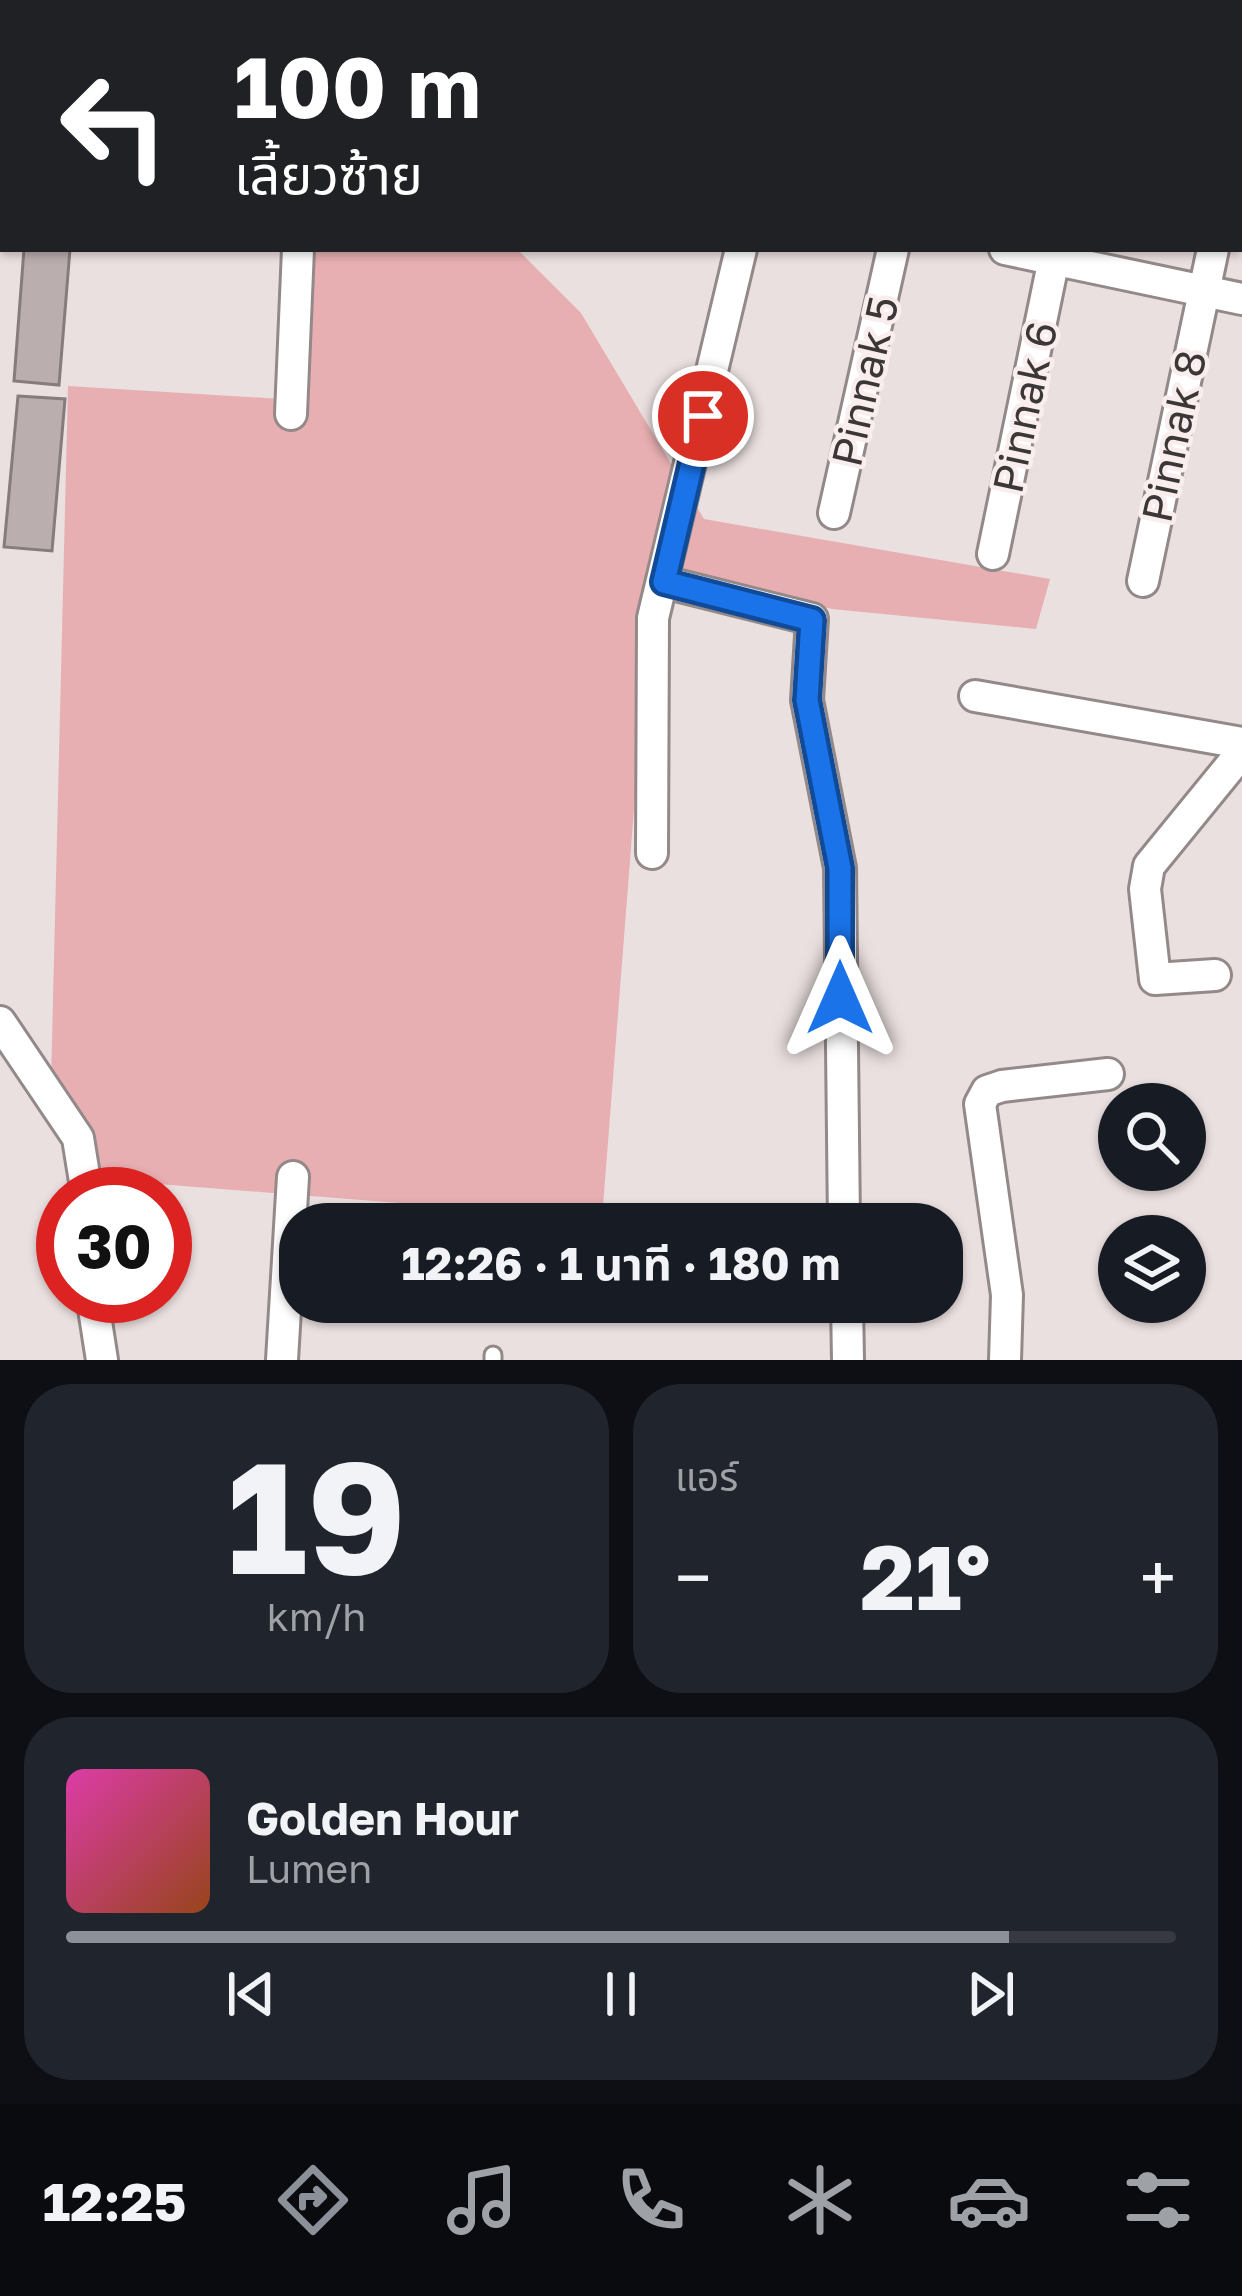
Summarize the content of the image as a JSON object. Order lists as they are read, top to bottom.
{
  "streets": {
    "street": ["Pinnak 5", "Pinnak 6", "Pinnak 8"]
  },
  "page": {
    "turn": ["100 m", "เลี้ยวซ้าย"],
    "limit": "30",
    "trip": "12:26 · 1 นาที · 180 m",
    "tile": [
      ["19", "km/h"],
      "แอร์"
    ],
    "heat": ["−", "21°", "+"],
    "song": ["Golden Hour", "Lumen"],
    "tabs": "12:25"
  }
}
